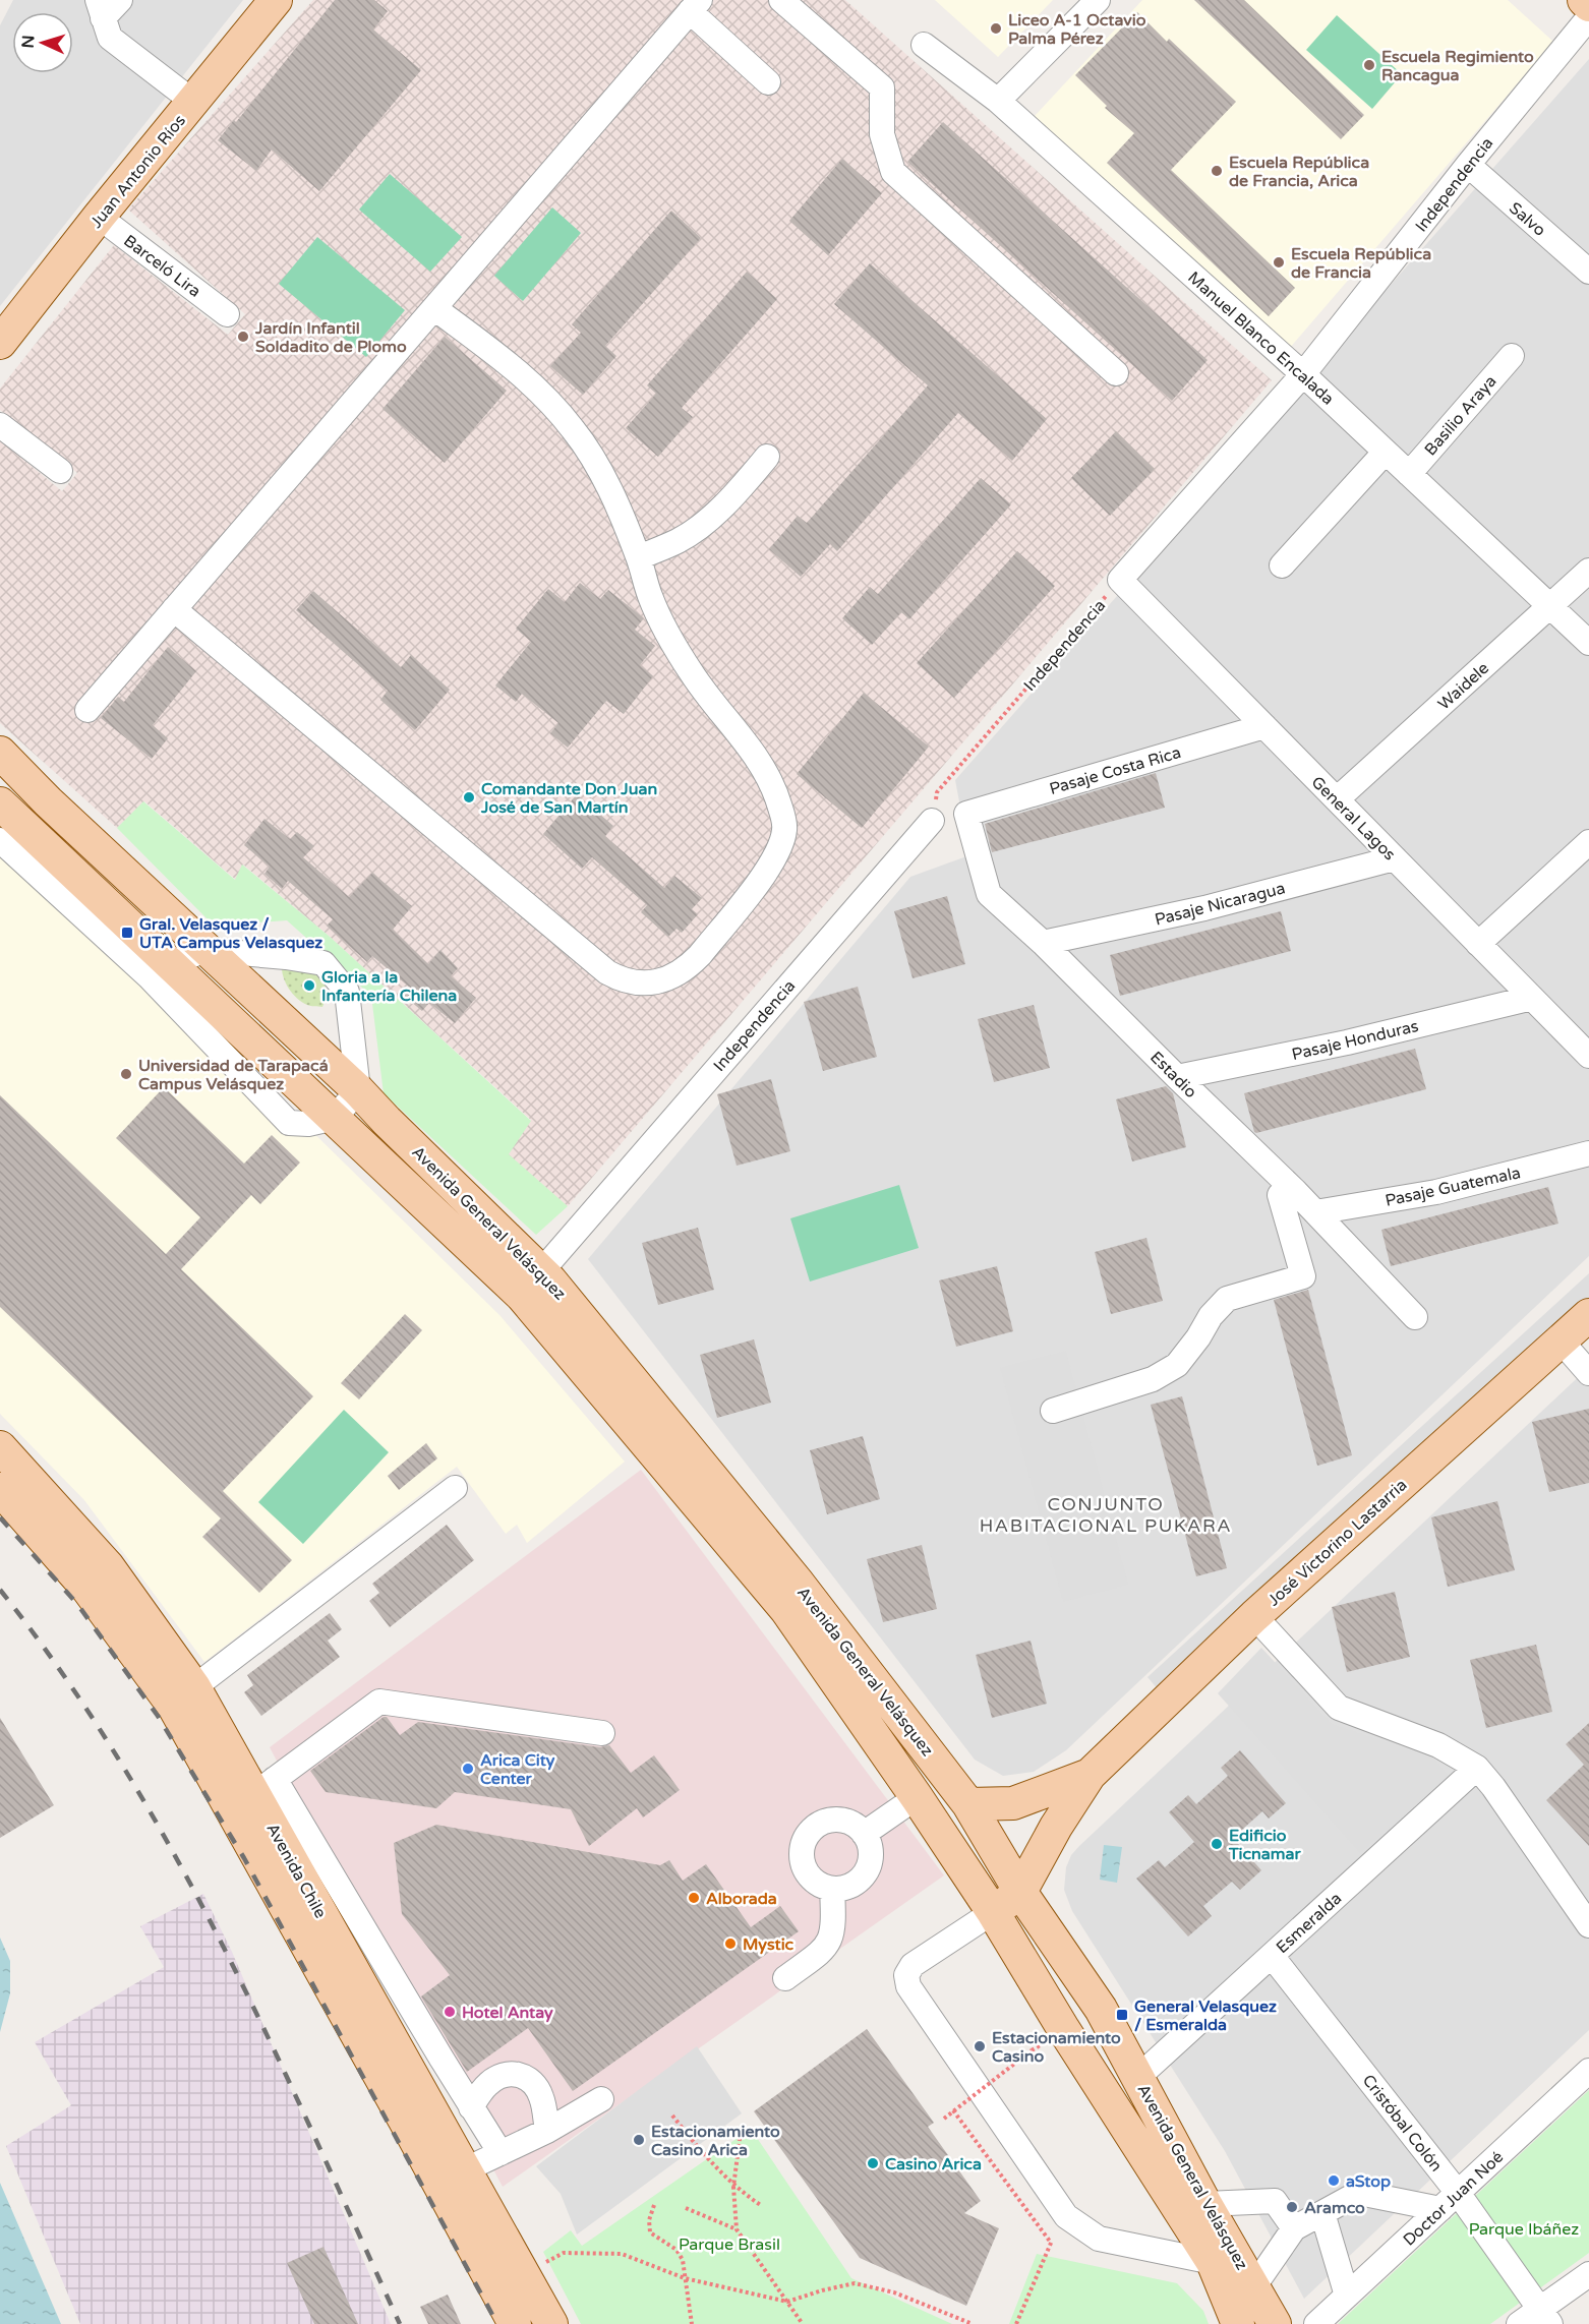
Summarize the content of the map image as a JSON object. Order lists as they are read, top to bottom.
{
  "streets": {
    "main road": [
      "Juan Antonio Ríos",
      "Avenida General Velásquez",
      "José Victorino Lastarria",
      "Avenida Chile"
    ],
    "street": [
      "Independencia",
      "Salvo",
      "Barceló Lira",
      "Manuel Blanco Encalada",
      "Basilio Araya",
      "Waidele",
      "Pasaje Costa Rica",
      "General Lagos",
      "Pasaje Nicaragua",
      "Pasaje Honduras",
      "Estadio",
      "Pasaje Guatemala",
      "Esmeralda",
      "Cristóbal Colón",
      "Doctor Juan Noé"
    ]
  },
  "crossings": [
    ["Juan Antonio Ríos", "Barceló Lira"],
    ["Independencia", "Salvo"],
    ["Independencia", "Manuel Blanco Encalada"],
    ["Independencia", "General Lagos"],
    ["Independencia", "Avenida General Velásquez"],
    ["Manuel Blanco Encalada", "Basilio Araya"],
    ["Manuel Blanco Encalada", "Waidele"],
    ["Waidele", "General Lagos"],
    ["Pasaje Costa Rica", "General Lagos"],
    ["Pasaje Costa Rica", "Estadio"],
    ["General Lagos", "Pasaje Nicaragua"],
    ["General Lagos", "Pasaje Honduras"],
    ["Pasaje Nicaragua", "Estadio"],
    ["Pasaje Honduras", "Estadio"],
    ["Estadio", "Pasaje Guatemala"],
    ["Avenida General Velásquez", "José Victorino Lastarria"],
    ["Avenida General Velásquez", "Esmeralda"],
    ["Esmeralda", "Cristóbal Colón"],
    ["Cristóbal Colón", "Doctor Juan Noé"]
  ],
  "districts": ["CONJUNTO HABITACIONAL PUKARA"],
  "parks": ["Parque Ibáñez", "Parque Brasil"],
  "places": {
    "other": [
      "Liceo A-1 Octavio Palma Pérez",
      "Escuela Regimiento Rancagua",
      "Escuela República de Francia, Arica",
      "Escuela República de Francia",
      "Jardín Infantil Soldadito de Plomo",
      "Comandante Don Juan José de San Martín",
      "Gloria a la Infantería Chilena",
      "Universidad de Tarapacá Campus Velásquez",
      "Arica City Center",
      "Edificio Ticnamar",
      "Alborada",
      "Mystic",
      "Hotel Antay",
      "Estacionamiento Casino",
      "Estacionamiento Casino Arica",
      "Casino Arica",
      "aStop",
      "Aramco"
    ],
    "transit": ["Gral. Velasquez / UTA Campus Velasquez", "General Velasquez / Esmeralda"]
  },
  "north": "left"
}
